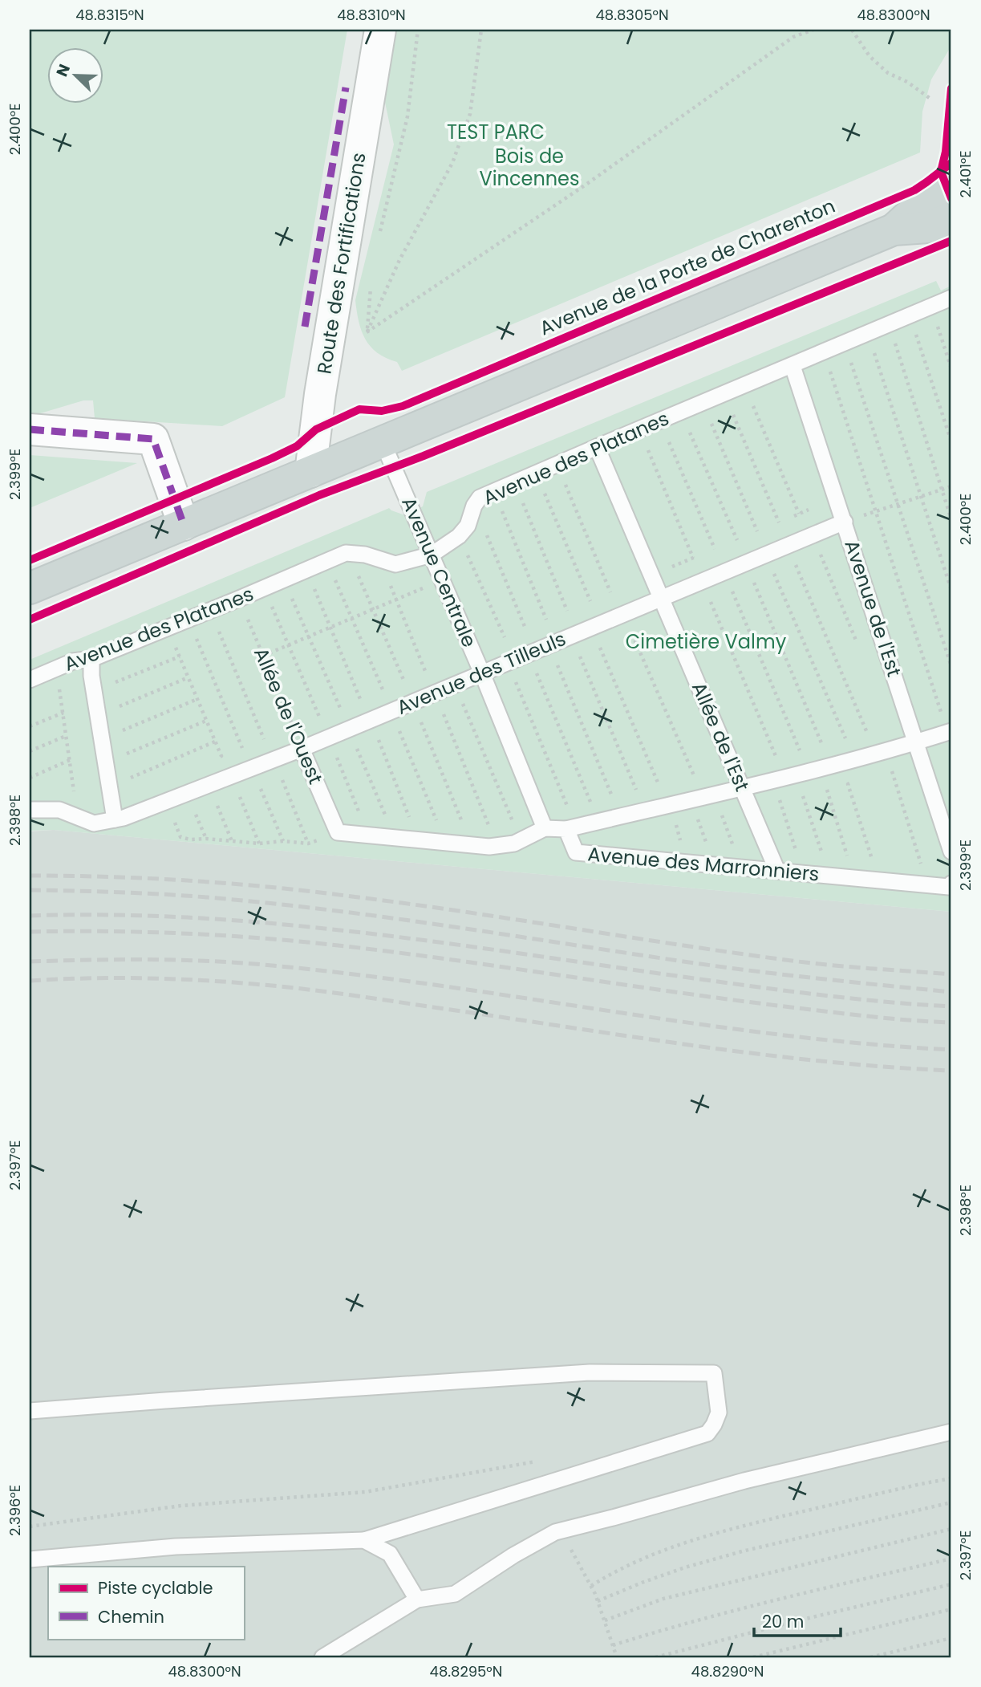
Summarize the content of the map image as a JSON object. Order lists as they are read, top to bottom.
{
  "streets": {
    "street": ["Route des Fortifications"],
    "lane": [
      "Avenue des Platanes",
      "Avenue Centrale",
      "Avenue de l'Est",
      "Avenue des Tilleuls",
      "Allée de l'Ouest",
      "Allée de l'Est",
      "Avenue des Marronniers"
    ],
    "cycle path": ["Avenue de la Porte de Charenton"]
  },
  "crossings": [
    ["Avenue des Platanes", "Avenue Centrale"],
    ["Avenue des Platanes", "Avenue de l'Est"],
    ["Avenue des Platanes", "Allée de l'Est"],
    ["Avenue Centrale", "Avenue des Tilleuls"],
    ["Avenue Centrale", "Avenue des Marronniers"],
    ["Avenue de l'Est", "Avenue des Tilleuls"],
    ["Avenue des Tilleuls", "Allée de l'Ouest"],
    ["Avenue des Tilleuls", "Allée de l'Est"],
    ["Allée de l'Ouest", "Avenue des Marronniers"],
    ["Allée de l'Est", "Avenue des Marronniers"]
  ],
  "parks": ["TEST PARC", "Bois de Vincennes", "Cimetière Valmy"],
  "legend": ["Piste cyclable", "Chemin"],
  "scale_bar": "20 m",
  "north": "top left",
  "coordinates": [
    "48.8315°N",
    "48.8310°N",
    "48.8305°N",
    "48.8300°N",
    "2.400°E",
    "2.401°E",
    "2.399°E",
    "2.398°E",
    "2.397°E",
    "2.396°E",
    "48.8295°N",
    "48.8290°N"
  ]
}
